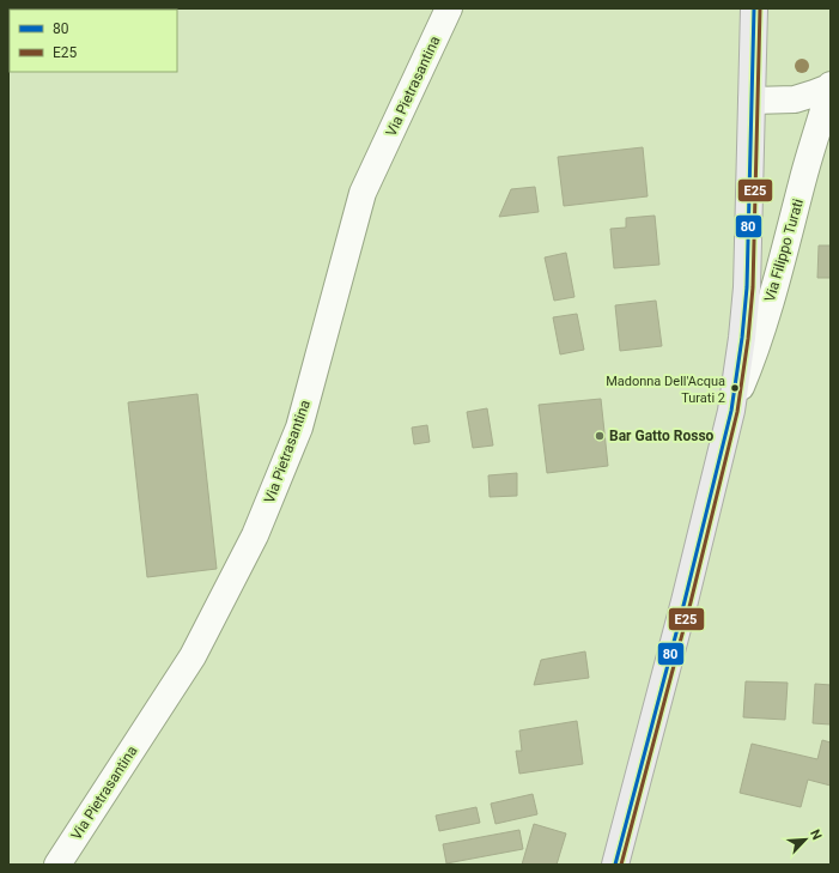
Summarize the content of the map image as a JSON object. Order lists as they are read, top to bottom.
{
  "streets": {
    "street": ["Via Pietrasantina", "Via Filippo Turati"]
  },
  "places": ["Madonna Dell'Acqua Turati 2", "Bar Gatto Rosso"],
  "lines": ["transit line 80", "transit line E25"],
  "legend": ["80", "E25"],
  "north": "top right"
}
